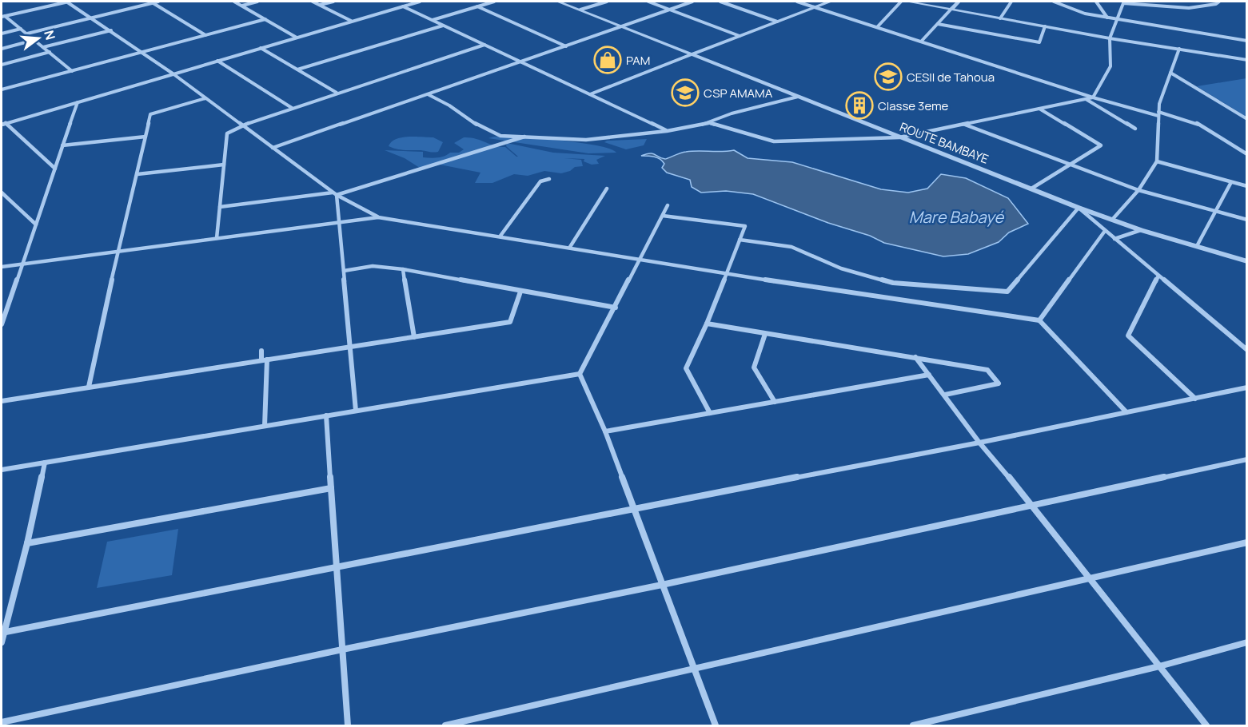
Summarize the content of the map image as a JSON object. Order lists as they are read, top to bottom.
{
  "streets": {
    "street": ["ROUTE BAMBAYE"]
  },
  "water": ["Mare Babayé"],
  "places": {
    "shop": ["PAM"],
    "school or university": ["CESII de Tahoua", "CSP AMAMA"],
    "building": ["Classe 3eme"]
  },
  "north": "right"
}
